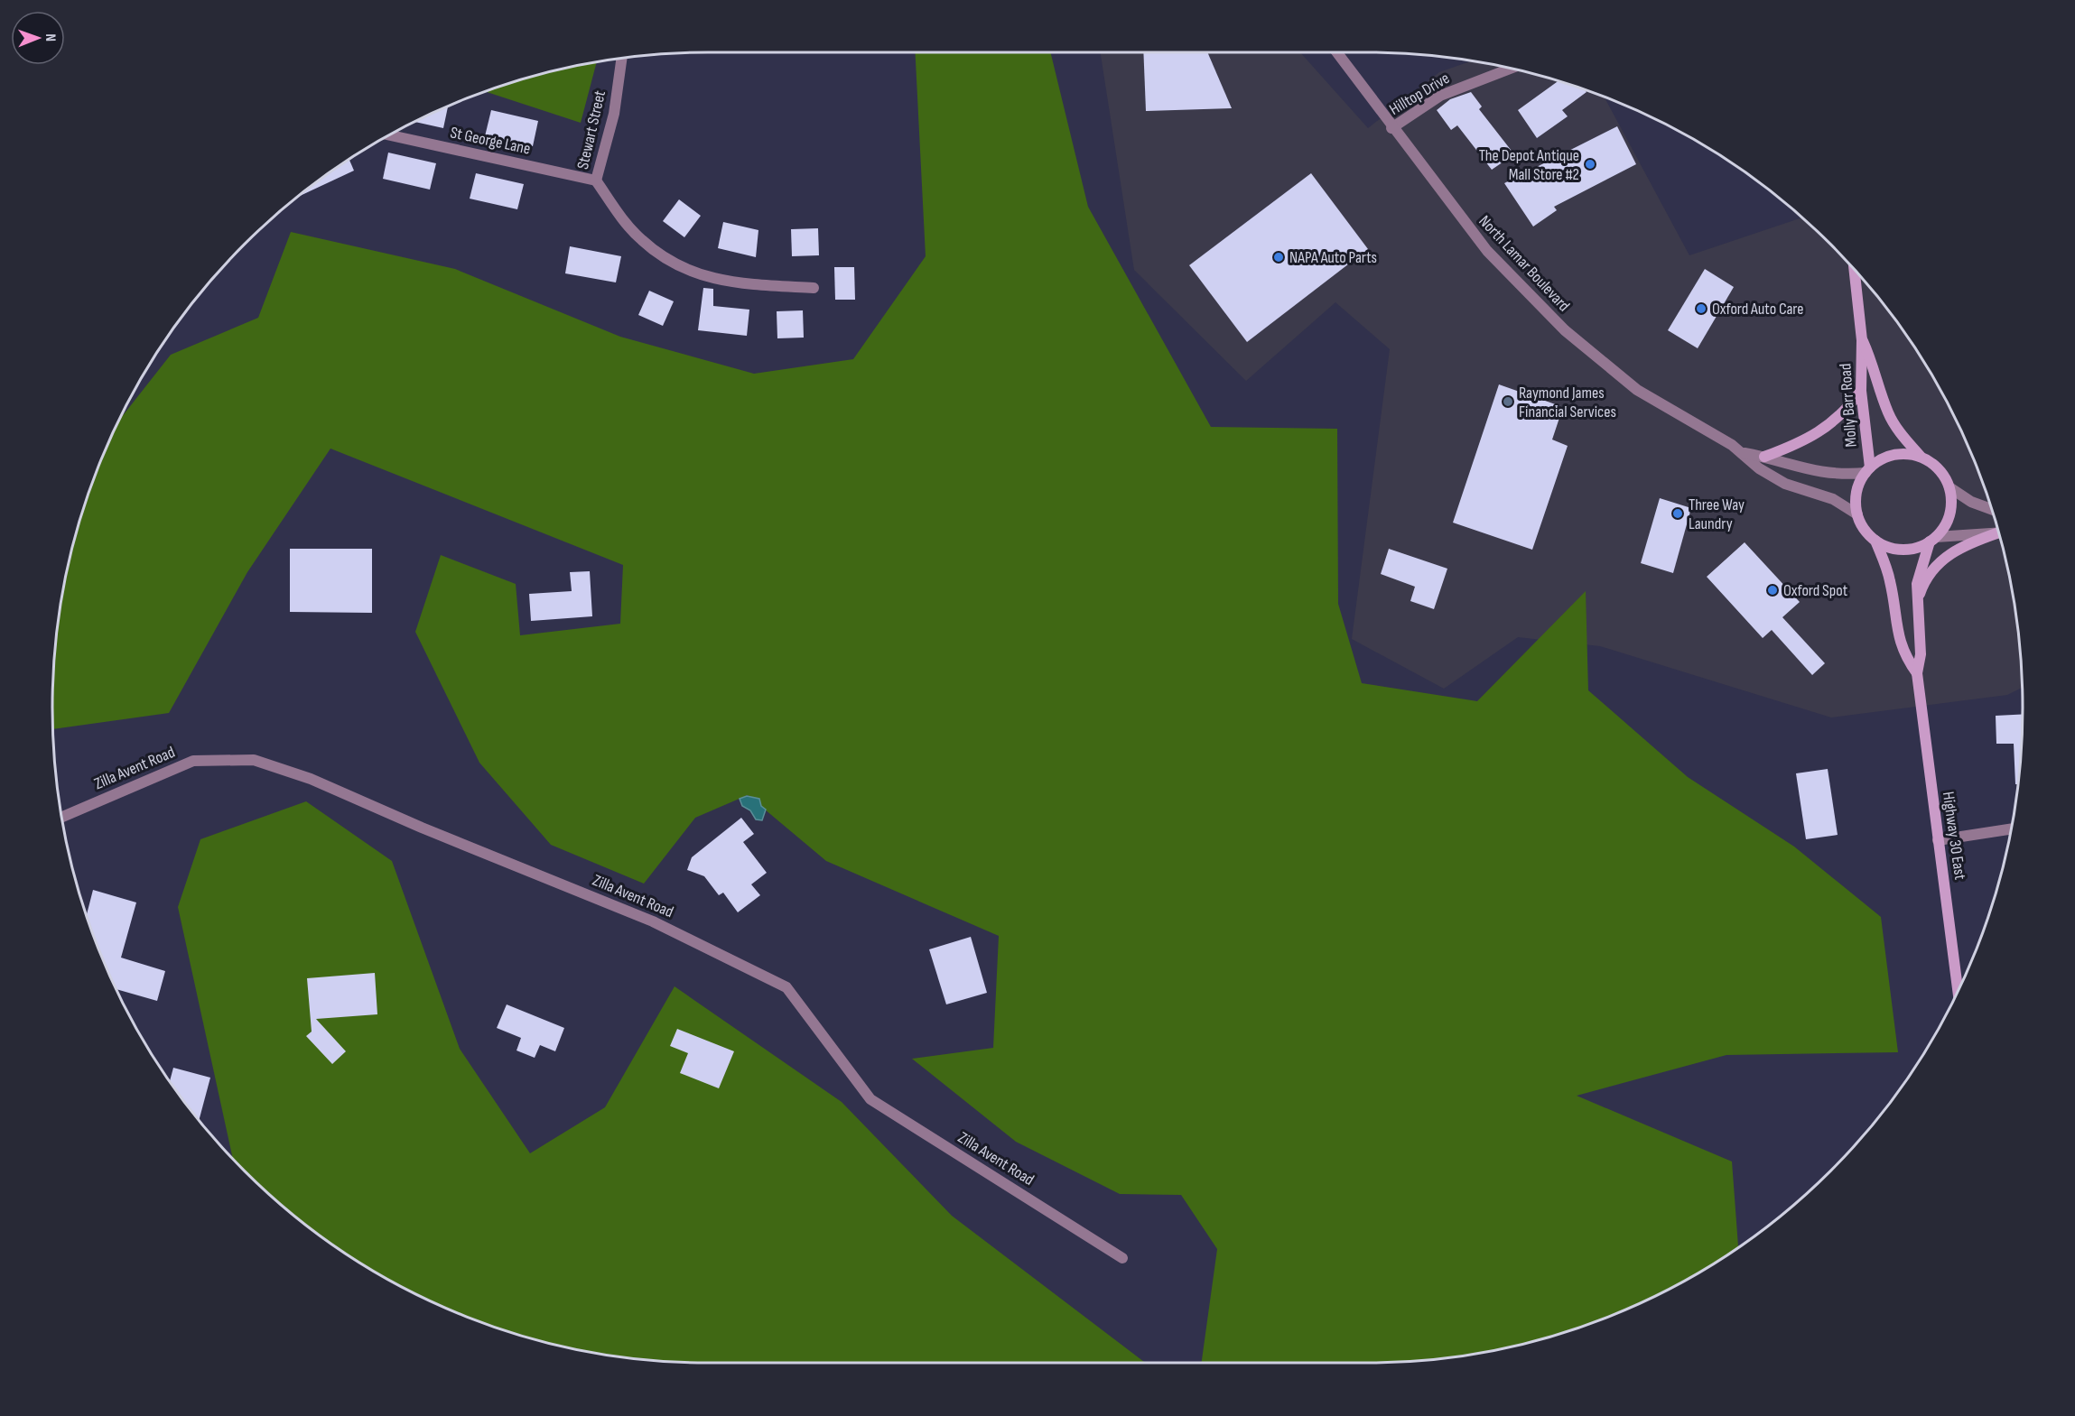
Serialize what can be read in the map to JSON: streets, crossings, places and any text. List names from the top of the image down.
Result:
{
  "streets": {
    "main road": ["Molly Barr Road", "Highway 30 East"],
    "street": [
      "Hilltop Drive",
      "Stewart Street",
      "St George Lane",
      "North Lamar Boulevard",
      "Zilla Avent Road"
    ]
  },
  "crossings": [
    ["Hilltop Drive", "North Lamar Boulevard"],
    ["Stewart Street", "St George Lane"],
    ["North Lamar Boulevard", "Molly Barr Road"],
    ["North Lamar Boulevard", "Highway 30 East"],
    ["Molly Barr Road", "Highway 30 East"]
  ],
  "places": [
    "The Depot Antique Mall Store #2",
    "NAPA Auto Parts",
    "Oxford Auto Care",
    "Raymond James Financial Services",
    "Three Way Laundry",
    "Oxford Spot"
  ],
  "north": "right"
}
